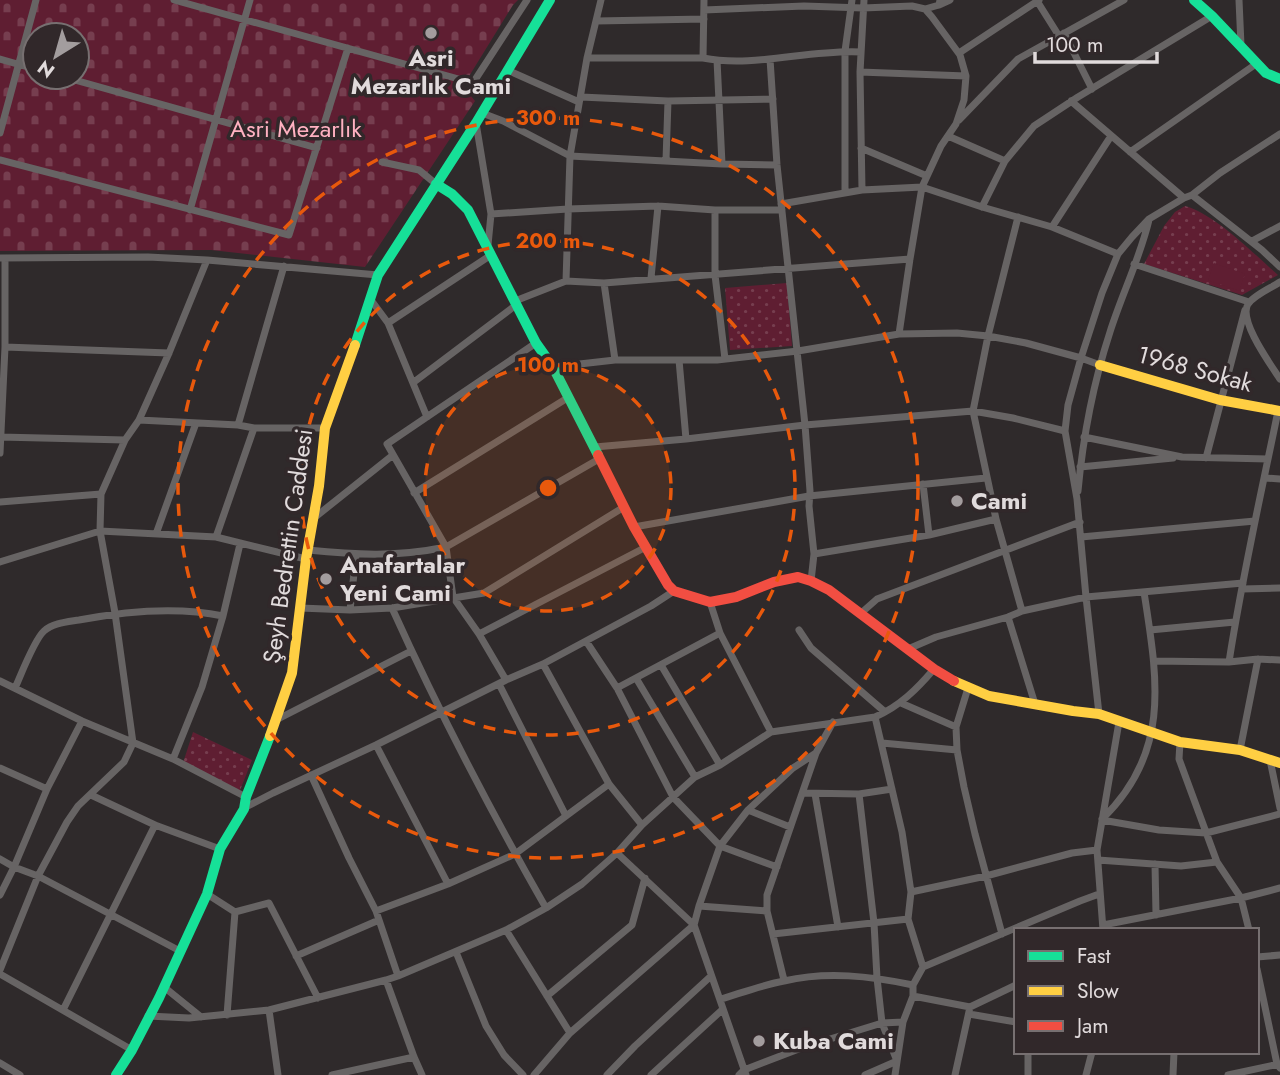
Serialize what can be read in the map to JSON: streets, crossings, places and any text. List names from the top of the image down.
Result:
{
  "streets": {
    "main road": ["1968 Sokak", "Şeyh Bedrettin Caddesi"]
  },
  "parks": ["Asri Mezarlık"],
  "places": [
    "Asri Mezarlık Cami",
    "Cami",
    "Anafartalar Yeni Cami",
    "Kuba Cami"
  ],
  "legend": ["Fast", "Slow", "Jam"],
  "scale_bar": "100 m",
  "north": "bottom left",
  "rings": ["300 m", "200 m", "100 m"]
}
